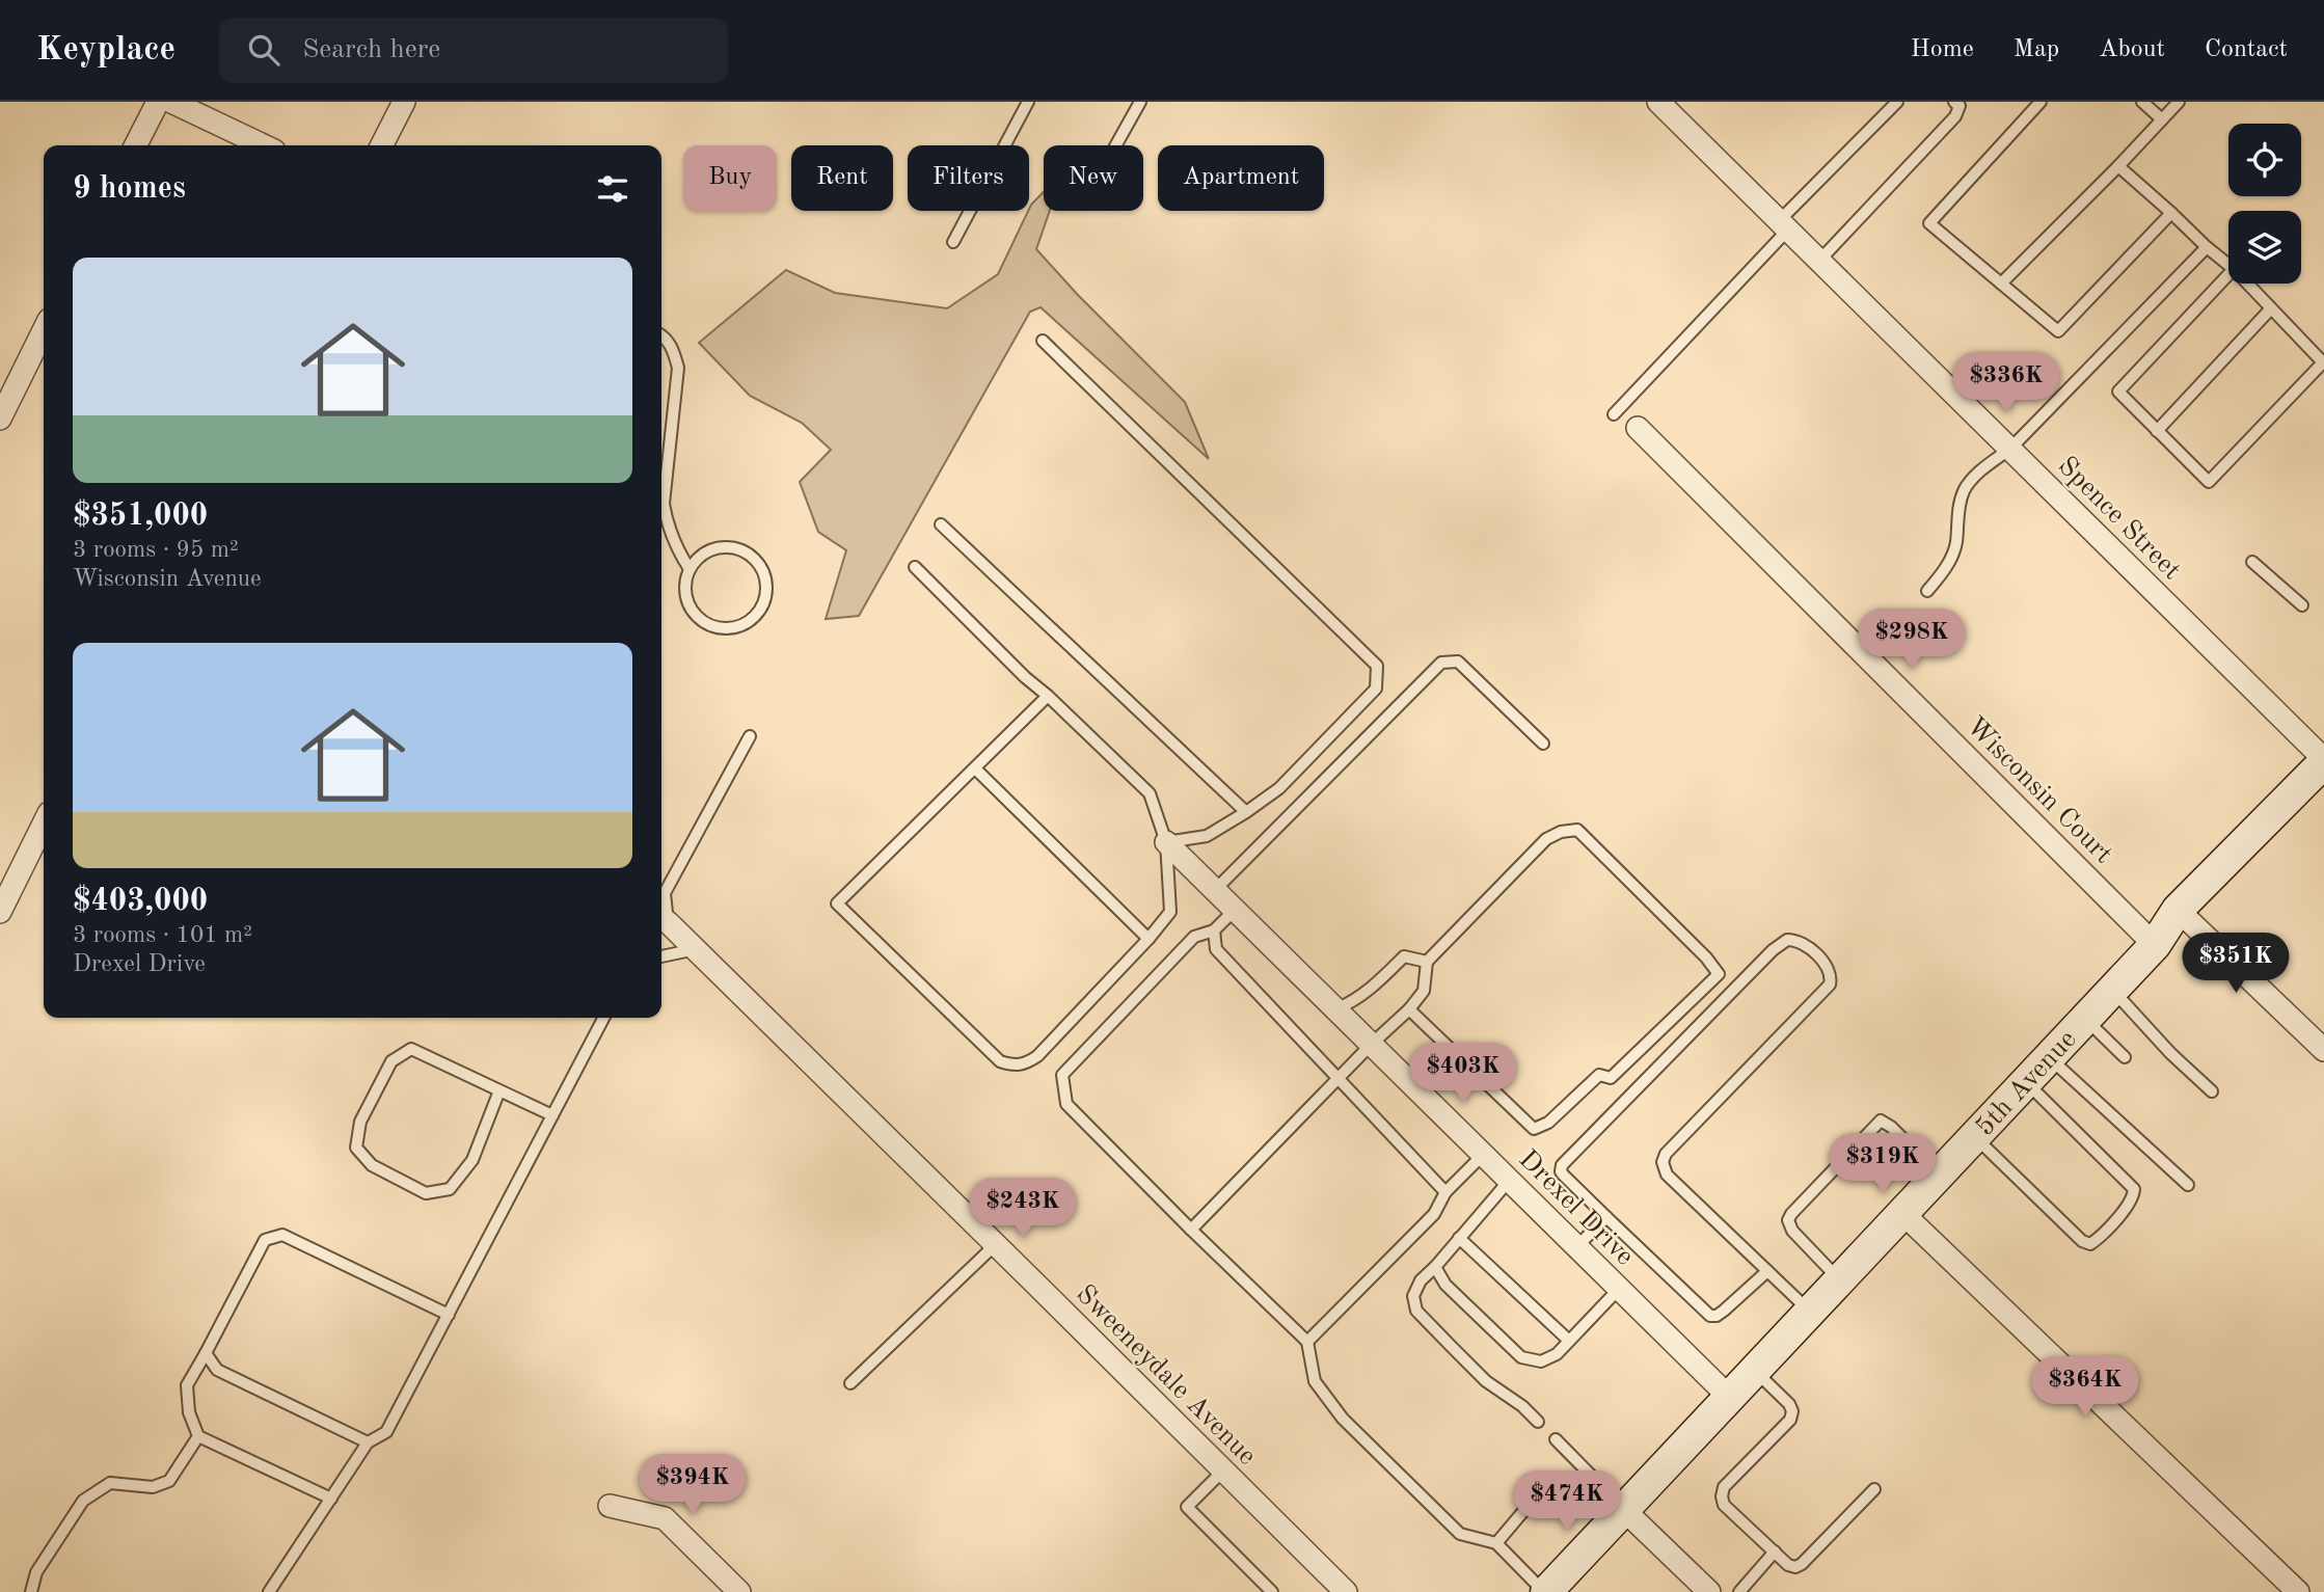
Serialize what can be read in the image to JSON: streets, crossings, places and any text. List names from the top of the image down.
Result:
{
  "streets": {
    "main road": ["5th Avenue"],
    "street": [
      "Spence Street",
      "Wisconsin Court",
      "Drexel Drive",
      "Sweeneydale Avenue"
    ]
  },
  "crossings": [
    ["Spence Street", "5th Avenue"],
    ["Wisconsin Court", "5th Avenue"],
    ["5th Avenue", "Drexel Drive"]
  ],
  "page": {
    "header": "Keyplace",
    "search": "Search here",
    "nav": [
      "Home",
      "Map",
      "About",
      "Contact"
    ],
    "chip": [
      "Buy",
      "Rent",
      "Filters",
      "New",
      "Apartment"
    ],
    "heading": "9 homes",
    "list": [
      {
        "name": "$351,000",
        "note": "3 rooms · 95 m² · Wisconsin Avenue"
      },
      {
        "name": "$403,000",
        "note": "3 rooms · 101 m² · Drexel Drive"
      }
    ],
    "price": [
      "$336K",
      "$298K",
      "$351K",
      "$403K",
      "$319K",
      "$243K",
      "$364K",
      "$394K",
      "$474K"
    ]
  }
}
